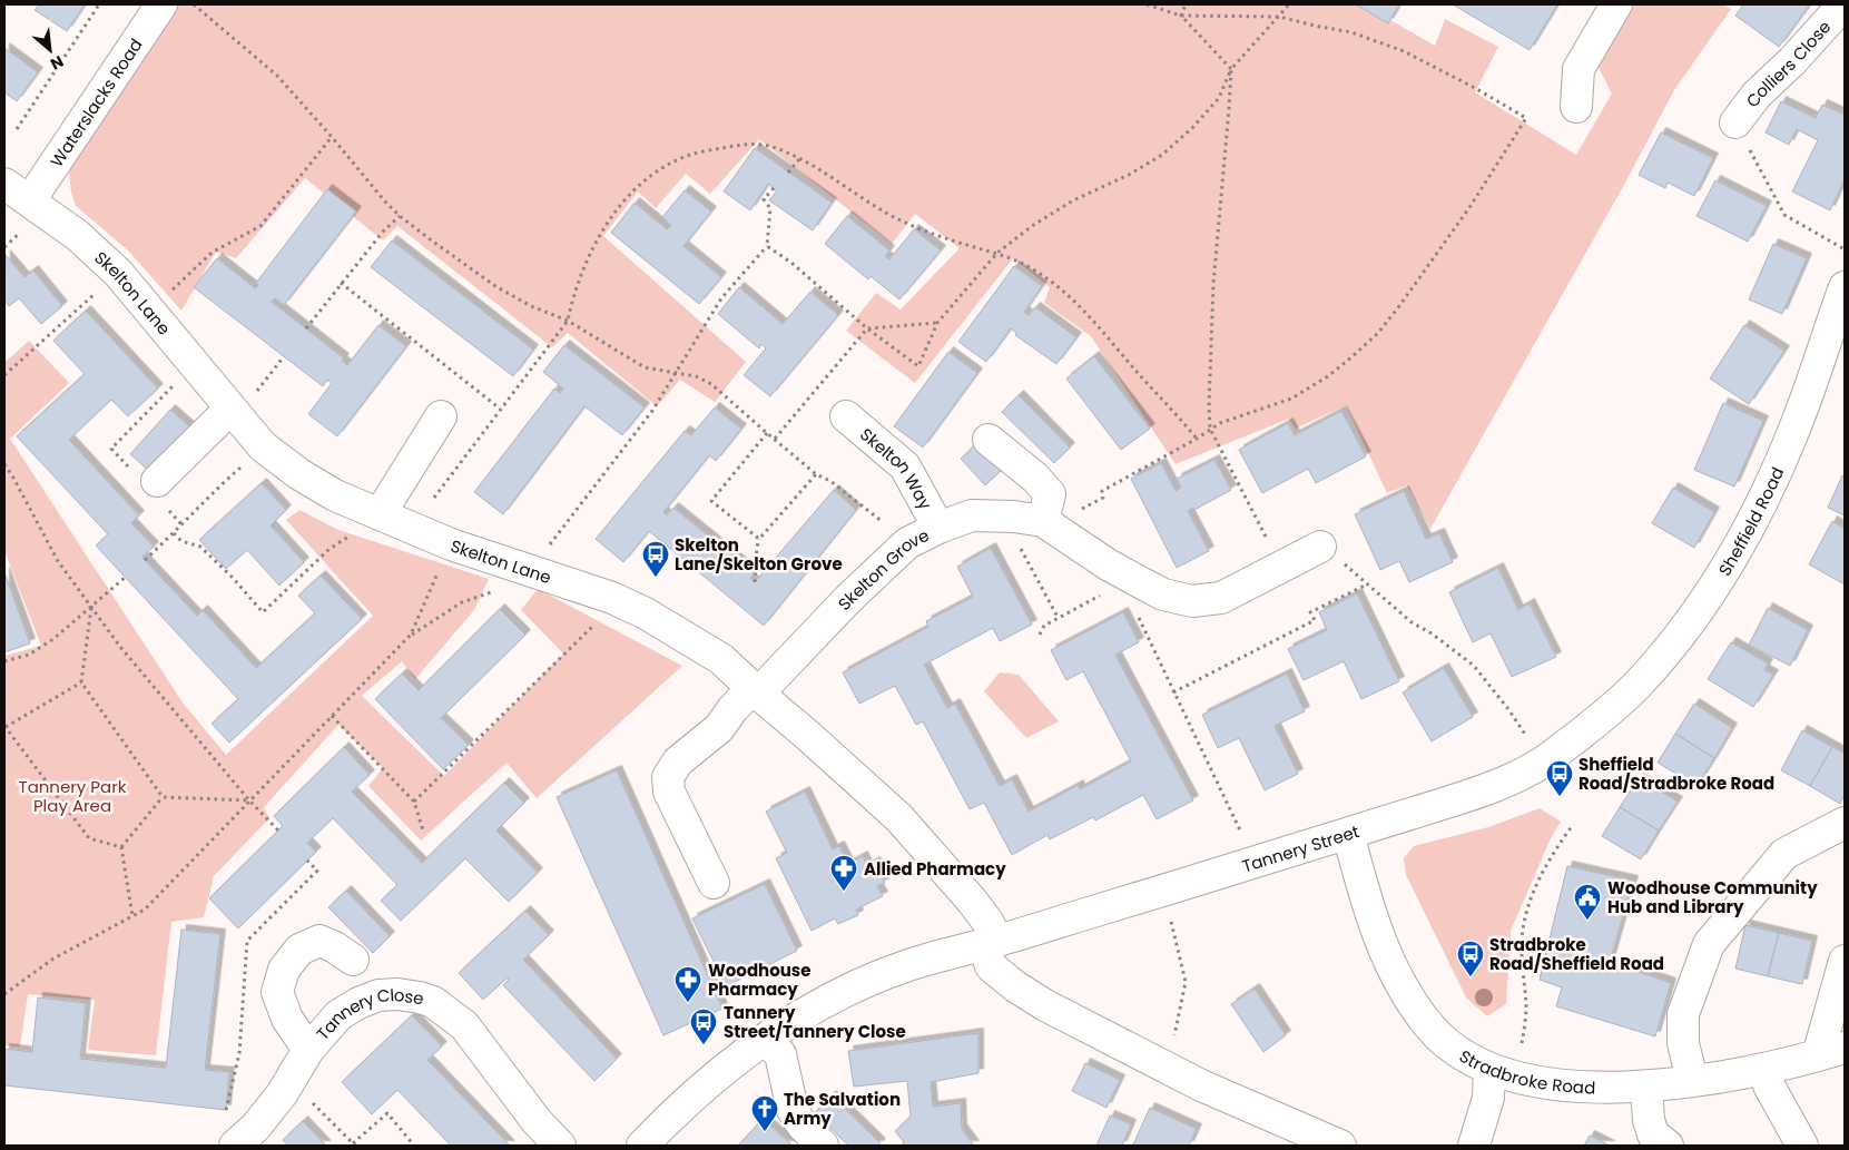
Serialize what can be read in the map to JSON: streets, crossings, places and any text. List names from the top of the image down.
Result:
{
  "streets": {
    "street": [
      "Colliers Close",
      "Waterslacks Road",
      "Skelton Lane",
      "Skelton Way",
      "Sheffield Road",
      "Skelton Grove",
      "Tannery Street",
      "Tannery Close",
      "Stradbroke Road"
    ]
  },
  "crossings": [
    ["Waterslacks Road", "Skelton Lane"],
    ["Skelton Lane", "Skelton Grove"],
    ["Skelton Lane", "Tannery Street"],
    ["Skelton Way", "Skelton Grove"],
    ["Sheffield Road", "Tannery Street"],
    ["Tannery Street", "Stradbroke Road"]
  ],
  "parks": ["Tannery Park Play Area"],
  "places": {
    "bus stop": [
      "Skelton Lane/Skelton Grove",
      "Sheffield Road/Stradbroke Road",
      "Stradbroke Road/Sheffield Road",
      "Tannery Street/Tannery Close"
    ],
    "pharmacy": ["Allied Pharmacy", "Woodhouse Pharmacy"],
    "public building": ["Woodhouse Community Hub and Library"],
    "church": ["The Salvation Army"]
  },
  "north": "bottom right"
}
